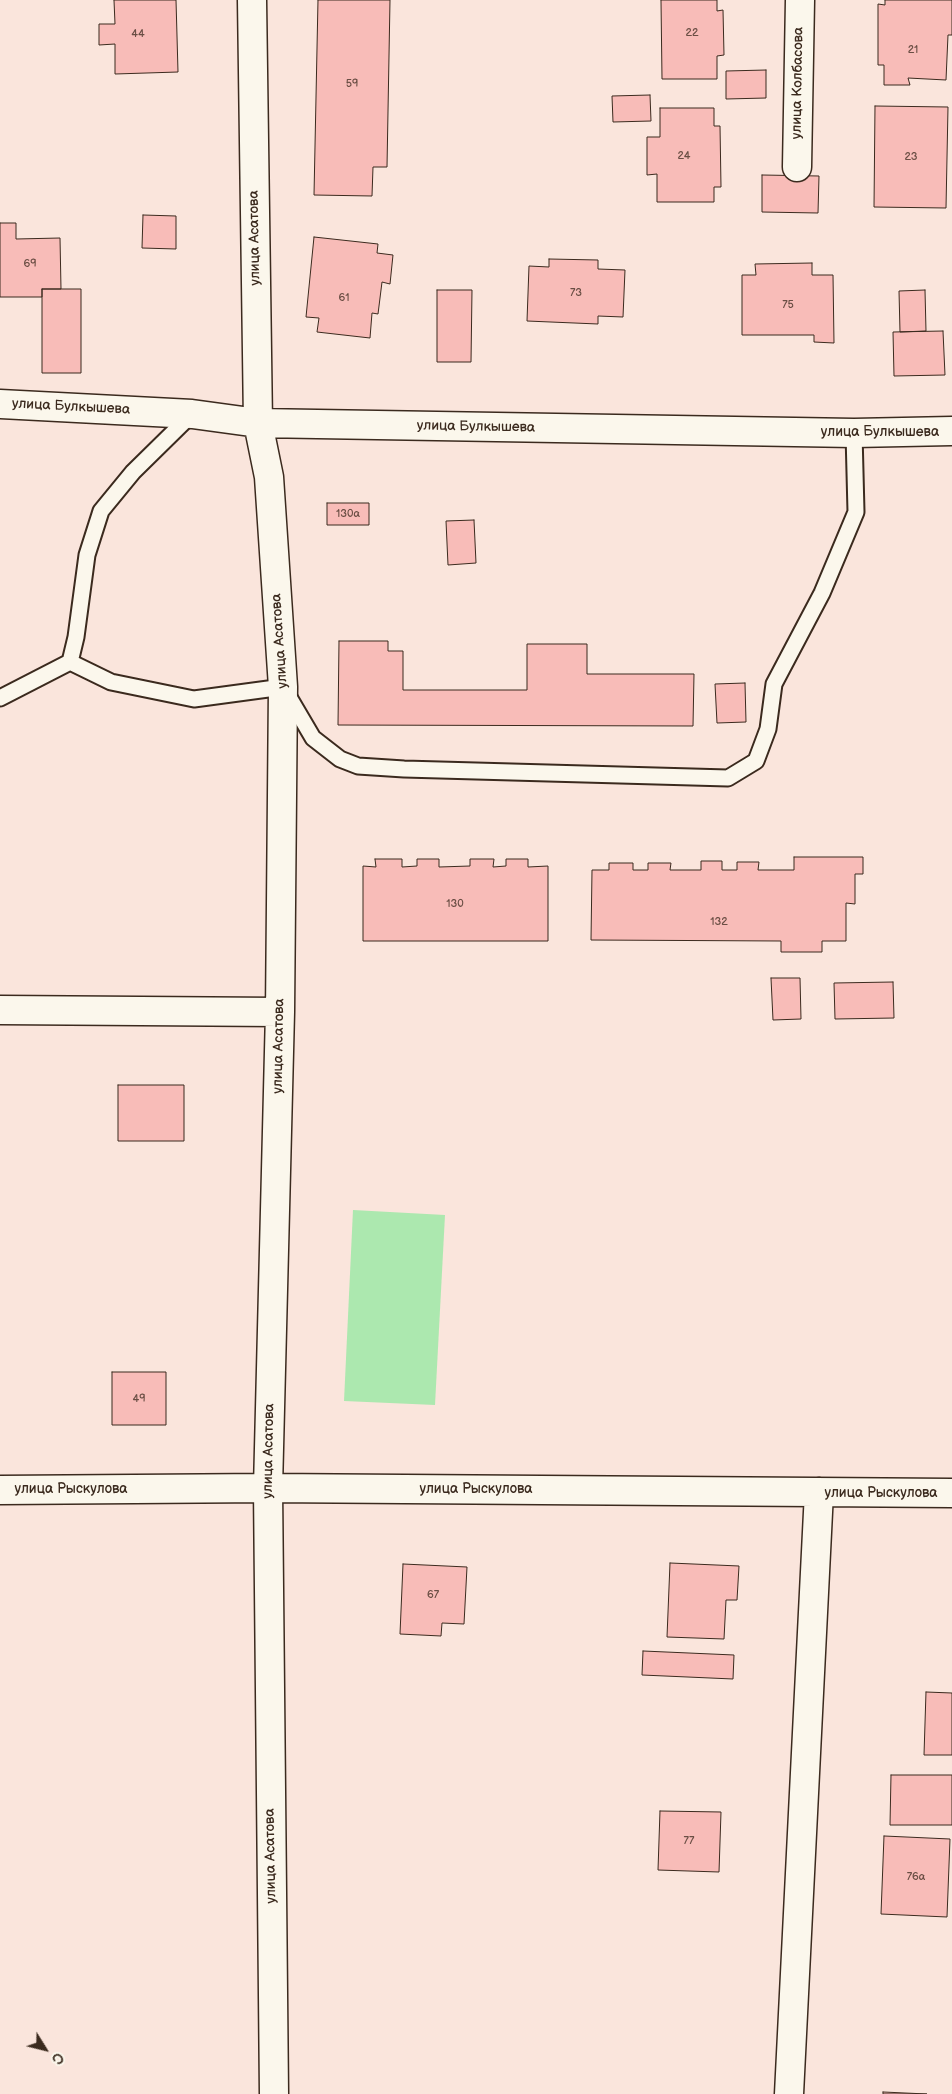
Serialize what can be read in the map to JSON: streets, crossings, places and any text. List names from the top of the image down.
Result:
{
  "streets": {
    "street": [
      "улица Колбасова",
      "улица Асатова",
      "улица Булкышева",
      "улица Рыскулова"
    ]
  },
  "crossings": [
    ["улица Асатова", "улица Булкышева"],
    ["улица Асатова", "улица Рыскулова"]
  ],
  "house_numbers": [
    "22",
    "44",
    "21",
    "59",
    "24",
    "23",
    "69",
    "73",
    "61",
    "75",
    "130а",
    "130",
    "132",
    "49",
    "67",
    "77",
    "76а"
  ],
  "north": "bottom right"
}
